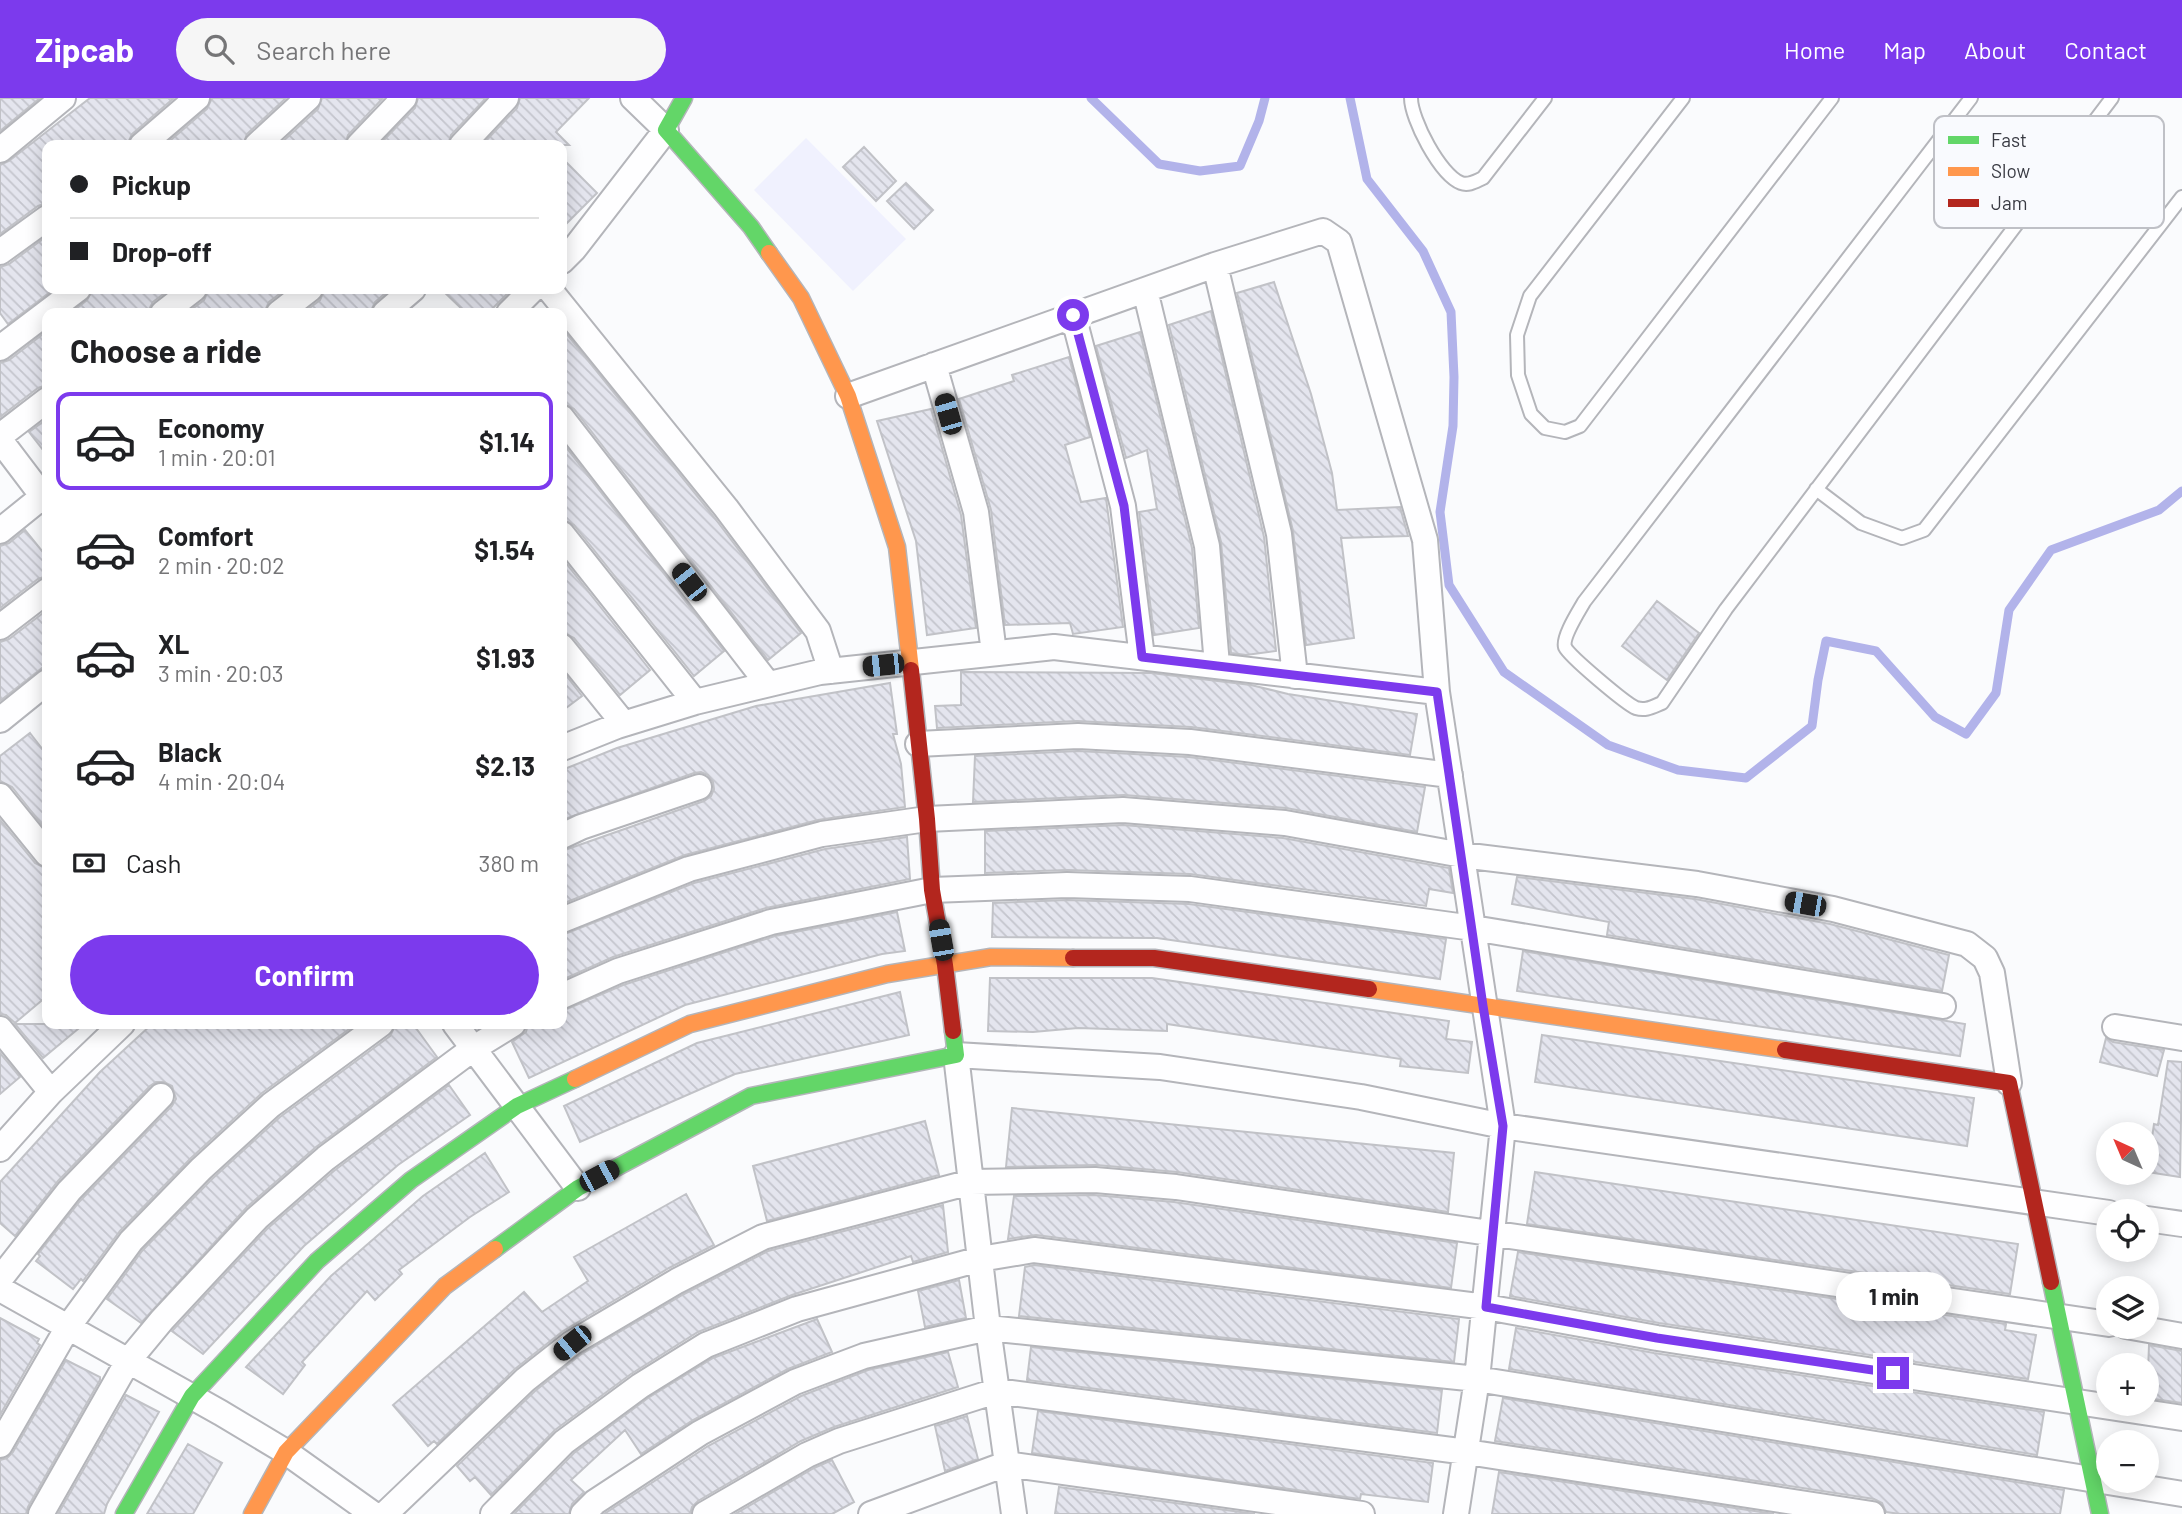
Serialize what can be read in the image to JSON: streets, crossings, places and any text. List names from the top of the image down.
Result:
{
  "legend": ["Fast", "Slow", "Jam"],
  "north": "top left",
  "page": {
    "header": "Zipcab",
    "search": "Search here",
    "nav": [
      "Home",
      "Map",
      "About",
      "Contact"
    ],
    "banner": ["Pickup", "Drop-off"],
    "heading": "Choose a ride",
    "list": [
      {
        "name": "Economy",
        "note": "1 min · 20:01",
        "value": "$1.14"
      },
      {
        "name": "Comfort",
        "note": "2 min · 20:02",
        "value": "$1.54"
      },
      {
        "name": "XL",
        "note": "3 min · 20:03",
        "value": "$1.93"
      },
      {
        "name": "Black",
        "note": "4 min · 20:04",
        "value": "$2.13"
      }
    ],
    "pay": ["Cash", "380 m"],
    "buttons": "Confirm",
    "map_buttons": ["+", "−"],
    "bubble": "1 min"
  }
}
